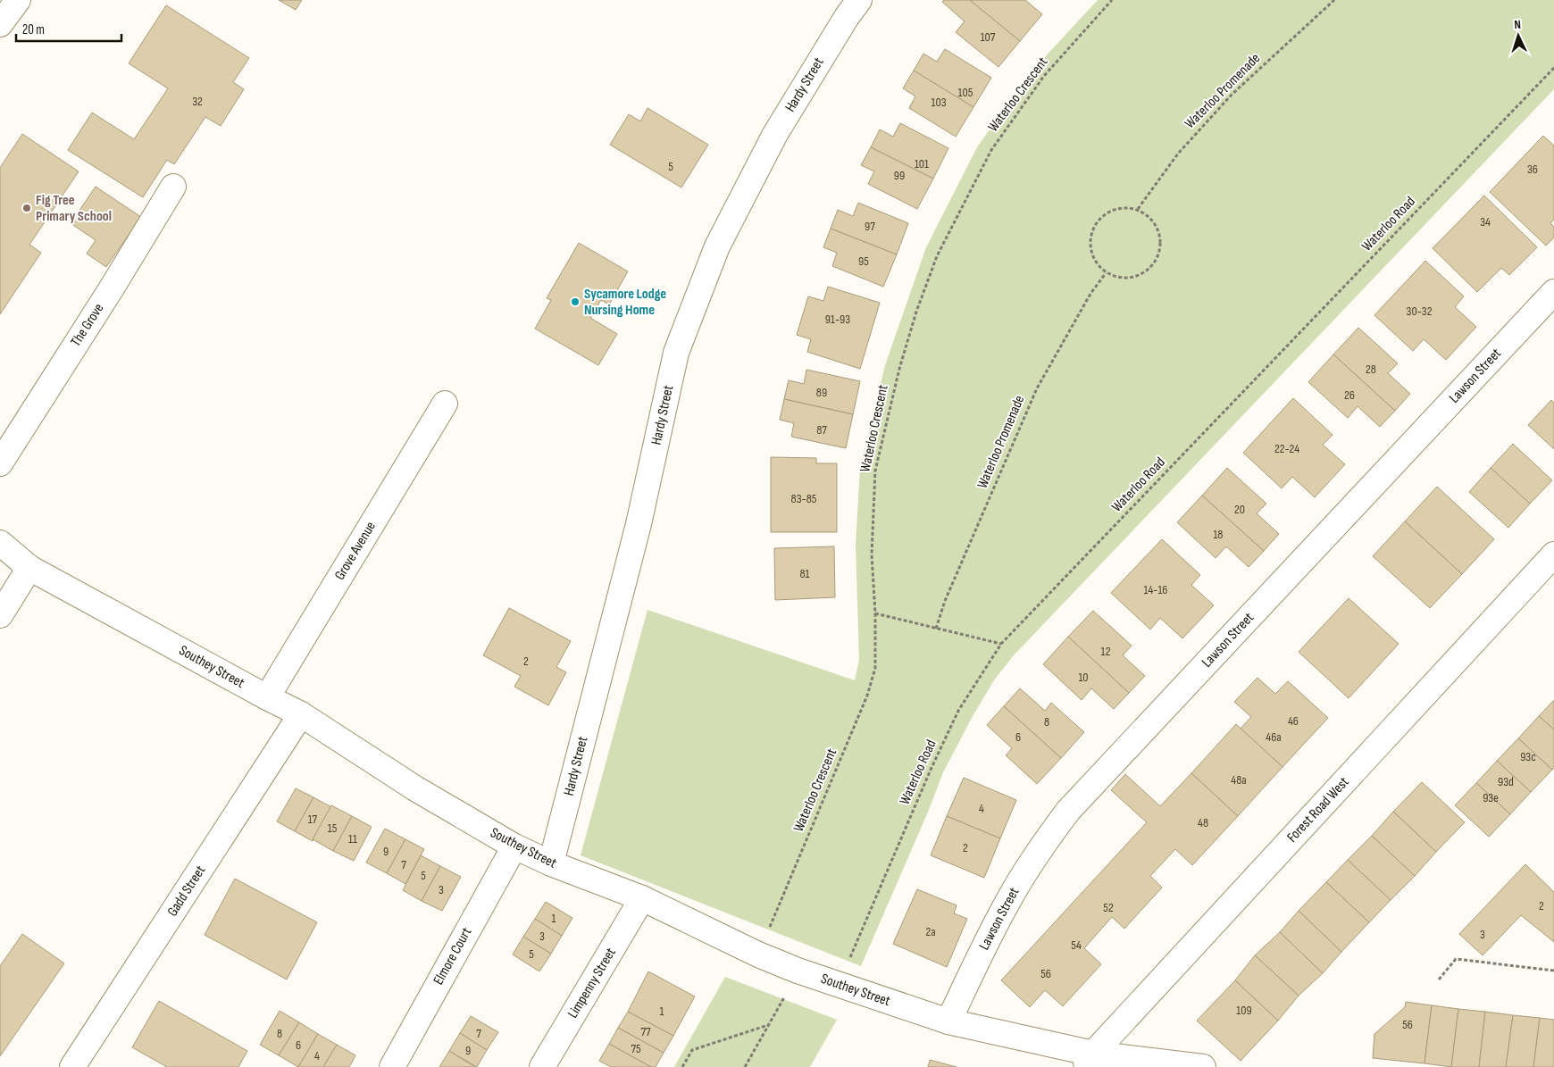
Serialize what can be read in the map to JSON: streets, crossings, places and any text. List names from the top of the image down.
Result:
{
  "streets": {
    "street": [
      "Hardy Street",
      "The Grove",
      "Lawson Street",
      "Grove Avenue",
      "Southey Street",
      "Forest Road West",
      "Gadd Street",
      "Elmore Court",
      "Limpenny Street"
    ],
    "path": ["Waterloo Promenade", "Waterloo Crescent", "Waterloo Road"]
  },
  "crossings": [
    ["Hardy Street", "Southey Street"],
    ["Waterloo Crescent", "Southey Street"],
    ["Waterloo Road", "Southey Street"],
    ["Lawson Street", "Southey Street"],
    ["Grove Avenue", "Southey Street"],
    ["Southey Street", "Forest Road West"],
    ["Southey Street", "Gadd Street"],
    ["Southey Street", "Elmore Court"],
    ["Southey Street", "Limpenny Street"]
  ],
  "places": ["Fig Tree Primary School", "Sycamore Lodge Nursing Home"],
  "house_numbers": [
    "107",
    "105",
    "32",
    "103",
    "101",
    "5",
    "36",
    "99",
    "34",
    "97",
    "95",
    "30-32",
    "91-93",
    "28",
    "89",
    "26",
    "87",
    "22-24",
    "83-85",
    "20",
    "18",
    "81",
    "14-16",
    "12",
    "2",
    "10",
    "46",
    "8",
    "6",
    "46a",
    "93c",
    "48a",
    "93d",
    "93e",
    "4",
    "17",
    "48",
    "15",
    "11",
    "2",
    "9",
    "7",
    "5",
    "3",
    "2",
    "52",
    "1",
    "2a",
    "3",
    "3",
    "54",
    "5",
    "56",
    "109",
    "1",
    "56",
    "77",
    "8",
    "7",
    "6",
    "75",
    "9",
    "4"
  ],
  "scale_bar": "20 m",
  "north": "top"
}
